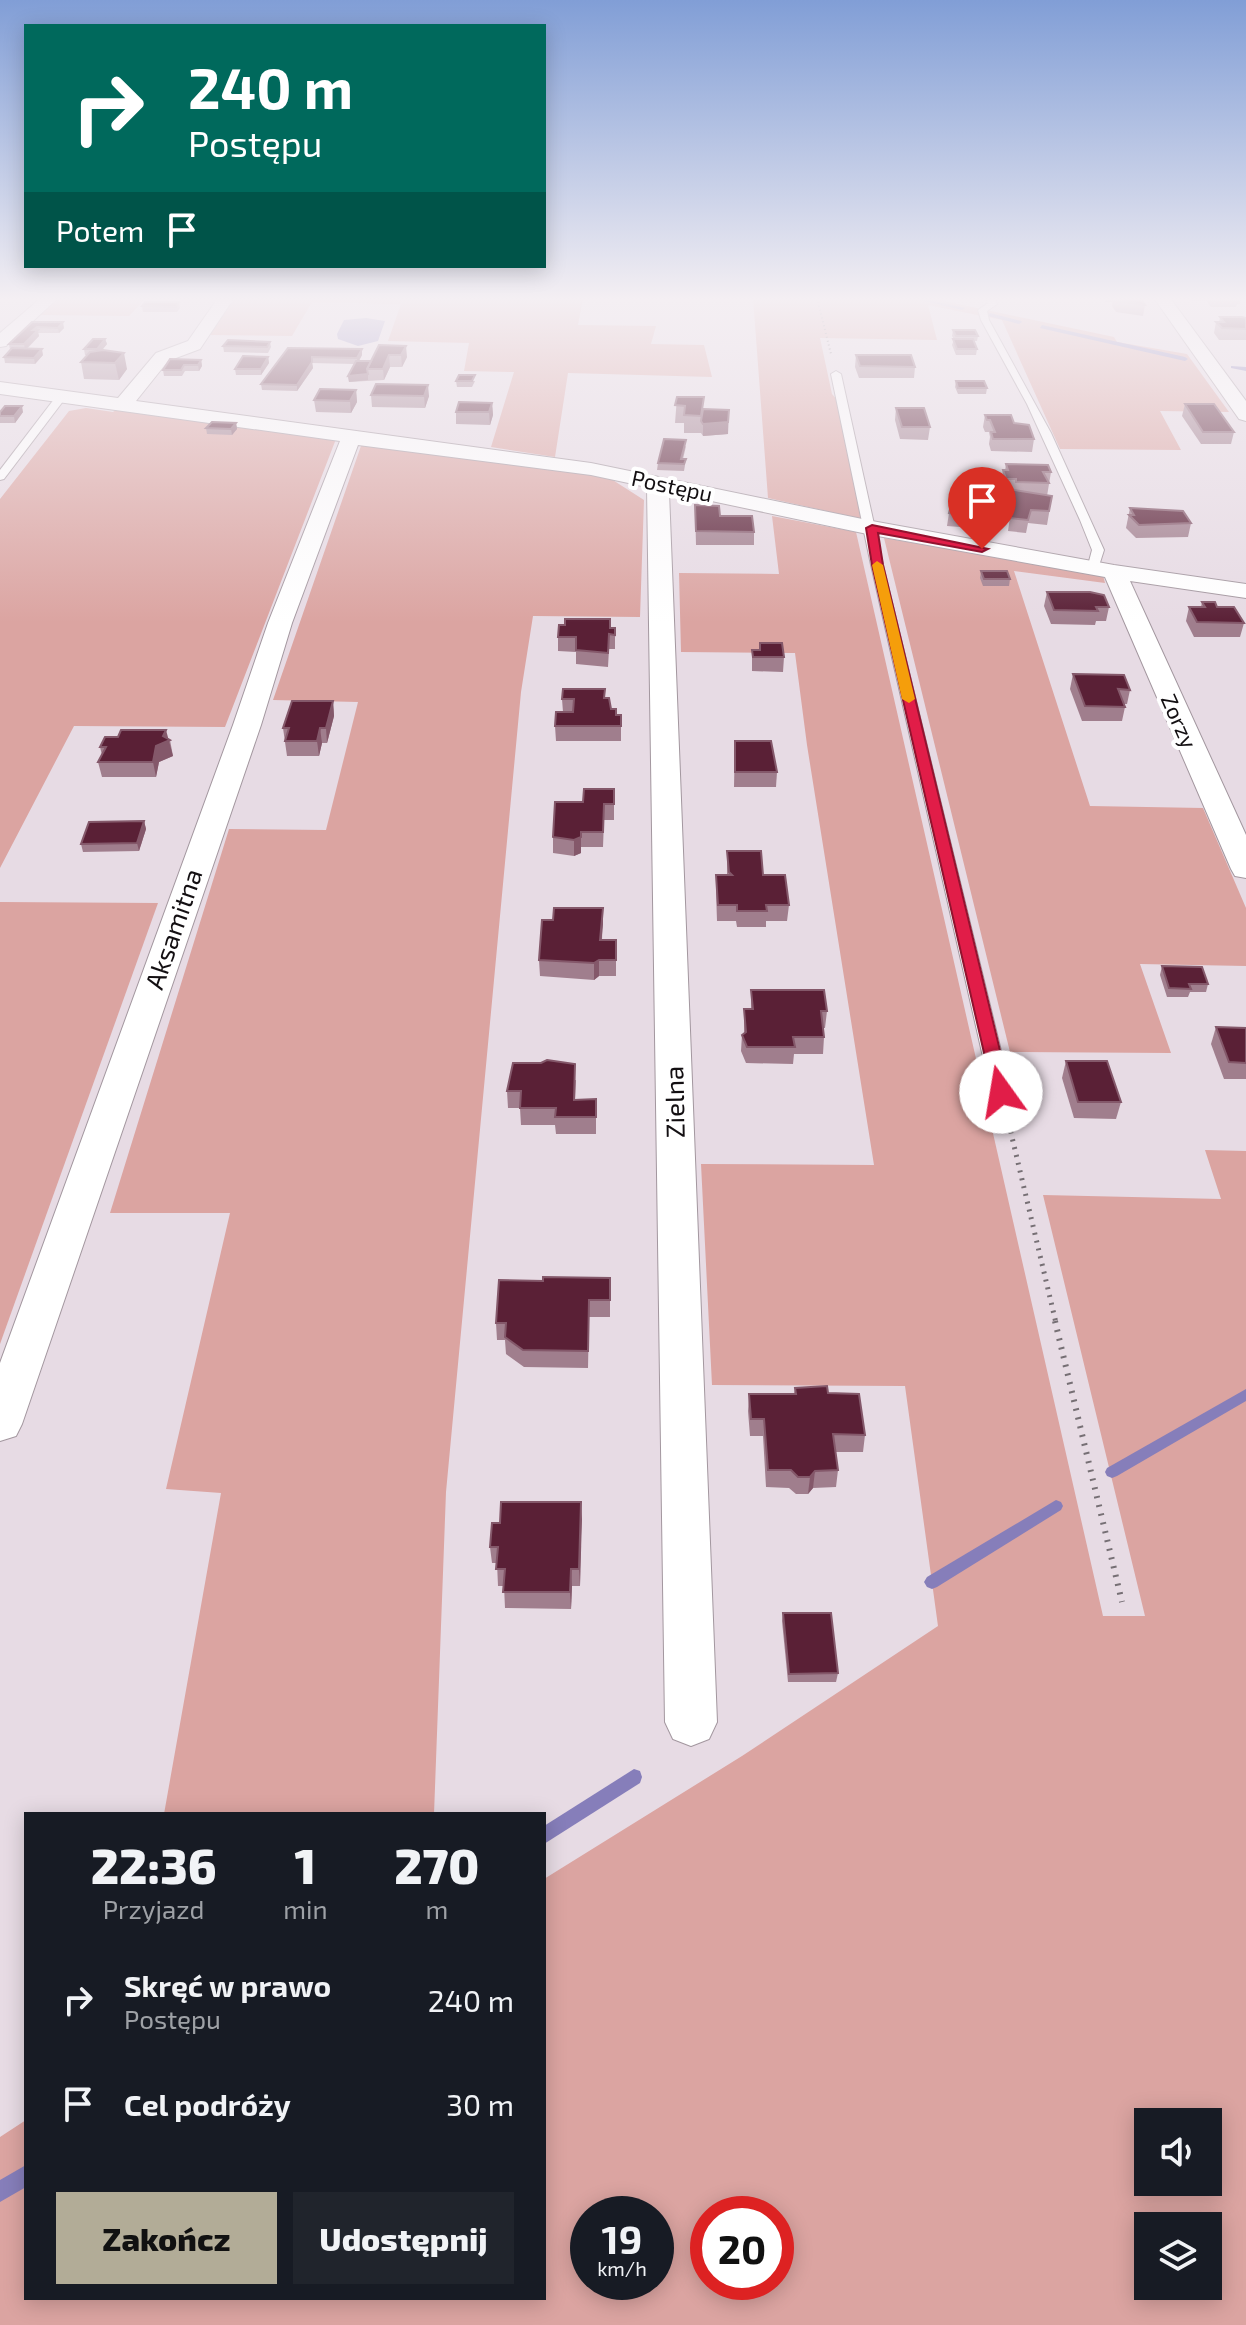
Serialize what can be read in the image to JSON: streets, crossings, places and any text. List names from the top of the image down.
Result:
{
  "streets": {
    "street": [
      "Postępu",
      "Zorzy",
      "Aksamitna",
      "Zielna"
    ]
  },
  "crossings": [
    ["Postępu", "Zorzy"],
    ["Postępu", "Aksamitna"],
    ["Postępu", "Zielna"]
  ],
  "page": {
    "turn": ["240 m", "Postępu"],
    "then": "Potem",
    "eta": [
      "22:36",
      "Przyjazd",
      "1",
      "min",
      "270",
      "m"
    ],
    "list": [
      {
        "name": "Skręć w prawo",
        "note": "Postępu",
        "value": "240 m"
      },
      {
        "name": "Cel podróży",
        "value": "30 m"
      }
    ],
    "buttons": ["Zakończ", "Udostępnij"],
    "speed": "19 km/h",
    "limit": "20"
  }
}
